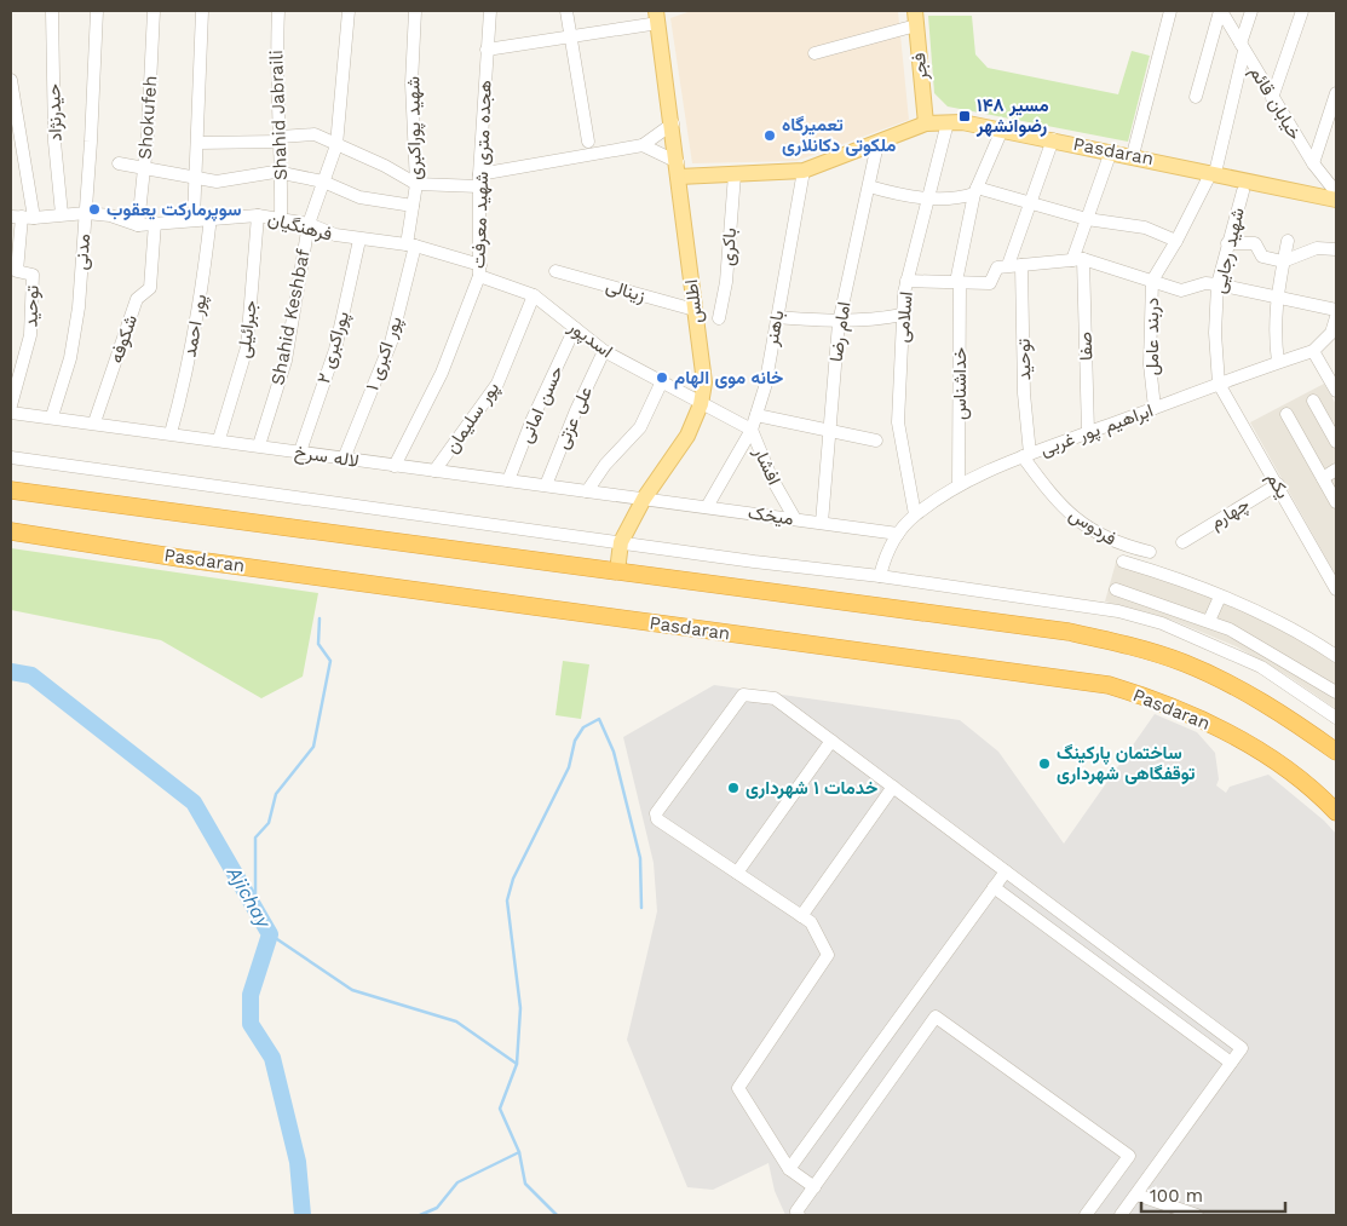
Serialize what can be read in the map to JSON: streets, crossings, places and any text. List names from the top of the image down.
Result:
{
  "streets": {
    "highway": ["Pasdaran"],
    "main road": ["فجر", "اطلس"],
    "street": [
      "خیابان قائم",
      "حیدرنژاد",
      "Shahid Jabraili",
      "Shokufeh",
      "شهید پوراکبری",
      "هجده متری شهید معرفت",
      "فرهنگیان",
      "باکری",
      "شهید رجایی",
      "مدنی",
      "زینالی",
      "توحید",
      "Shahid Keshbaf",
      "اسلامی",
      "پور احمد",
      "باهنر",
      "جبرائیلی",
      "امام رضا",
      "دربند عامل",
      "شکوفه",
      "اسدپور",
      "صفا",
      "پوراکبری ۲",
      "پور اکبری ۱",
      "خداشناس",
      "حسن امانی",
      "پور سلیمان",
      "علی عزتی",
      "ابراهیم پور غربی",
      "لاله سرخ",
      "افشار",
      "یکم",
      "چهارم",
      "میخک",
      "فردوس"
    ]
  },
  "crossings": [
    ["فجر", "Pasdaran"],
    ["خیابان قائم", "دربند عامل"],
    ["حیدرنژاد", "فرهنگیان"],
    ["Shahid Jabraili", "فرهنگیان"],
    ["Shokufeh", "فرهنگیان"],
    ["شهید پوراکبری", "فرهنگیان"],
    ["شهید پوراکبری", "پور اکبری ۱"],
    ["Pasdaran", "باکری"],
    ["Pasdaran", "اطلس"],
    ["Pasdaran", "اسلامی"],
    ["Pasdaran", "باهنر"],
    ["Pasdaran", "امام رضا"],
    ["Pasdaran", "دربند عامل"],
    ["Pasdaran", "صفا"],
    ["Pasdaran", "خداشناس"],
    ["هجده متری شهید معرفت", "فرهنگیان"],
    ["هجده متری شهید معرفت", "اسدپور"],
    ["هجده متری شهید معرفت", "لاله سرخ"],
    ["فرهنگیان", "مدنی"],
    ["فرهنگیان", "توحید"],
    ["فرهنگیان", "Shahid Keshbaf"],
    ["فرهنگیان", "پور احمد"],
    ["فرهنگیان", "جبرائیلی"],
    ["فرهنگیان", "شکوفه"],
    ["فرهنگیان", "اسدپور"],
    ["فرهنگیان", "پوراکبری ۲"],
    ["فرهنگیان", "پور اکبری ۱"],
    ["شهید رجایی", "ابراهیم پور غربی"],
    ["شهید رجایی", "یکم"],
    ["مدنی", "لاله سرخ"],
    ["زینالی", "اطلس"],
    ["اطلس", "اسدپور"],
    ["اطلس", "لاله سرخ"],
    ["اطلس", "افشار"],
    ["اطلس", "میخک"],
    ["توحید", "ابراهیم پور غربی"],
    ["توحید", "فردوس"],
    ["Shahid Keshbaf", "لاله سرخ"],
    ["اسلامی", "ابراهیم پور غربی"],
    ["پور احمد", "لاله سرخ"],
    ["باهنر", "افشار"],
    ["باهنر", "میخک"],
    ["جبرائیلی", "لاله سرخ"],
    ["امام رضا", "میخک"],
    ["دربند عامل", "ابراهیم پور غربی"],
    ["شکوفه", "لاله سرخ"],
    ["اسدپور", "حسن امانی"],
    ["اسدپور", "پور سلیمان"],
    ["اسدپور", "علی عزتی"],
    ["اسدپور", "افشار"],
    ["صفا", "ابراهیم پور غربی"],
    ["پوراکبری ۲", "لاله سرخ"],
    ["پور اکبری ۱", "لاله سرخ"],
    ["خداشناس", "ابراهیم پور غربی"],
    ["حسن امانی", "لاله سرخ"],
    ["پور سلیمان", "لاله سرخ"],
    ["علی عزتی", "لاله سرخ"],
    ["ابراهیم پور غربی", "یکم"],
    ["ابراهیم پور غربی", "میخک"],
    ["ابراهیم پور غربی", "فردوس"],
    ["لاله سرخ", "میخک"],
    ["افشار", "میخک"],
    ["یکم", "چهارم"]
  ],
  "water": ["Ajichay"],
  "places": {
    "transit": ["مسیر ۱۴۸ رضوانشهر"],
    "other": [
      "تعمیرگاه ملکوتی دکانلاری",
      "سوپرمارکت یعقوب",
      "خانه موی الهام",
      "ساختمان پارکینگ توقفگاهی شهرداری",
      "خدمات ۱ شهرداری"
    ]
  },
  "scale_bar": "100 m"
}
